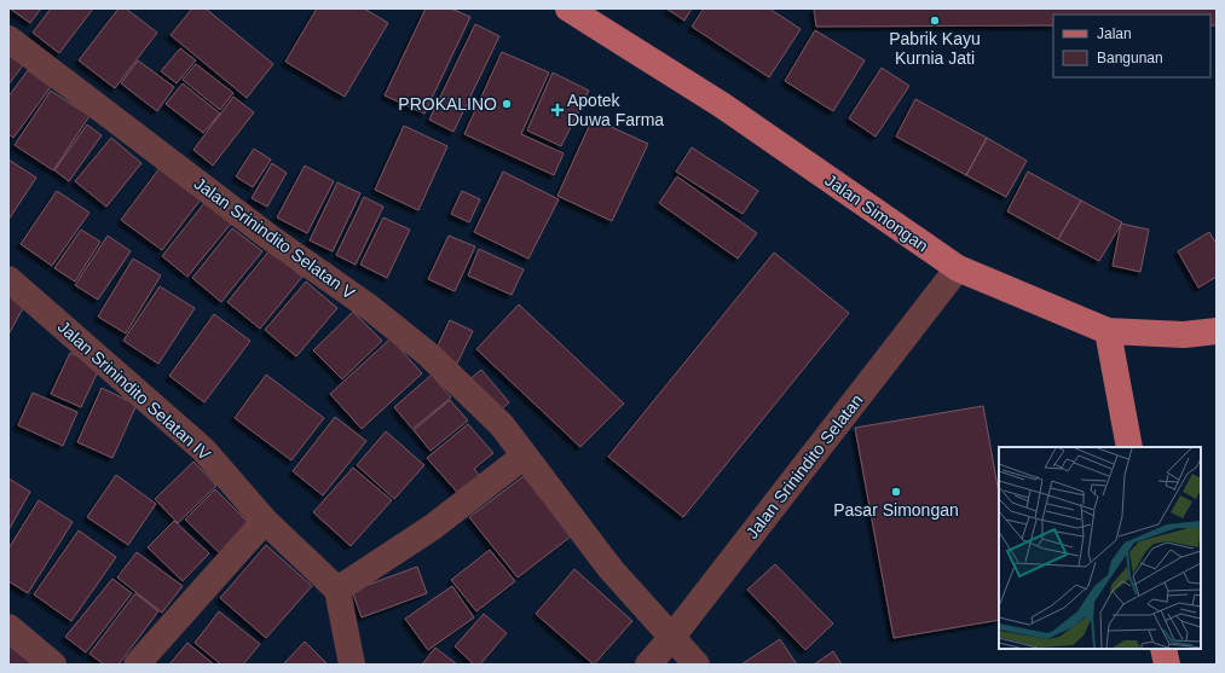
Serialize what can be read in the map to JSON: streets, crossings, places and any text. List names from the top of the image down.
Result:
{
  "streets": {
    "main road": ["Jalan Simongan"],
    "street": ["Jalan Srinindito Selatan V", "Jalan Srinindito Selatan IV", "Jalan Srinindito Selatan"]
  },
  "crossings": [
    ["Jalan Simongan", "Jalan Srinindito Selatan"],
    ["Jalan Srinindito Selatan V", "Jalan Srinindito Selatan"]
  ],
  "places": {
    "other": ["Pabrik Kayu Kurnia Jati", "PROKALINO", "Pasar Simongan"],
    "health": ["Apotek Duwa Farma"]
  },
  "legend": ["Jalan", "Bangunan"]
}
